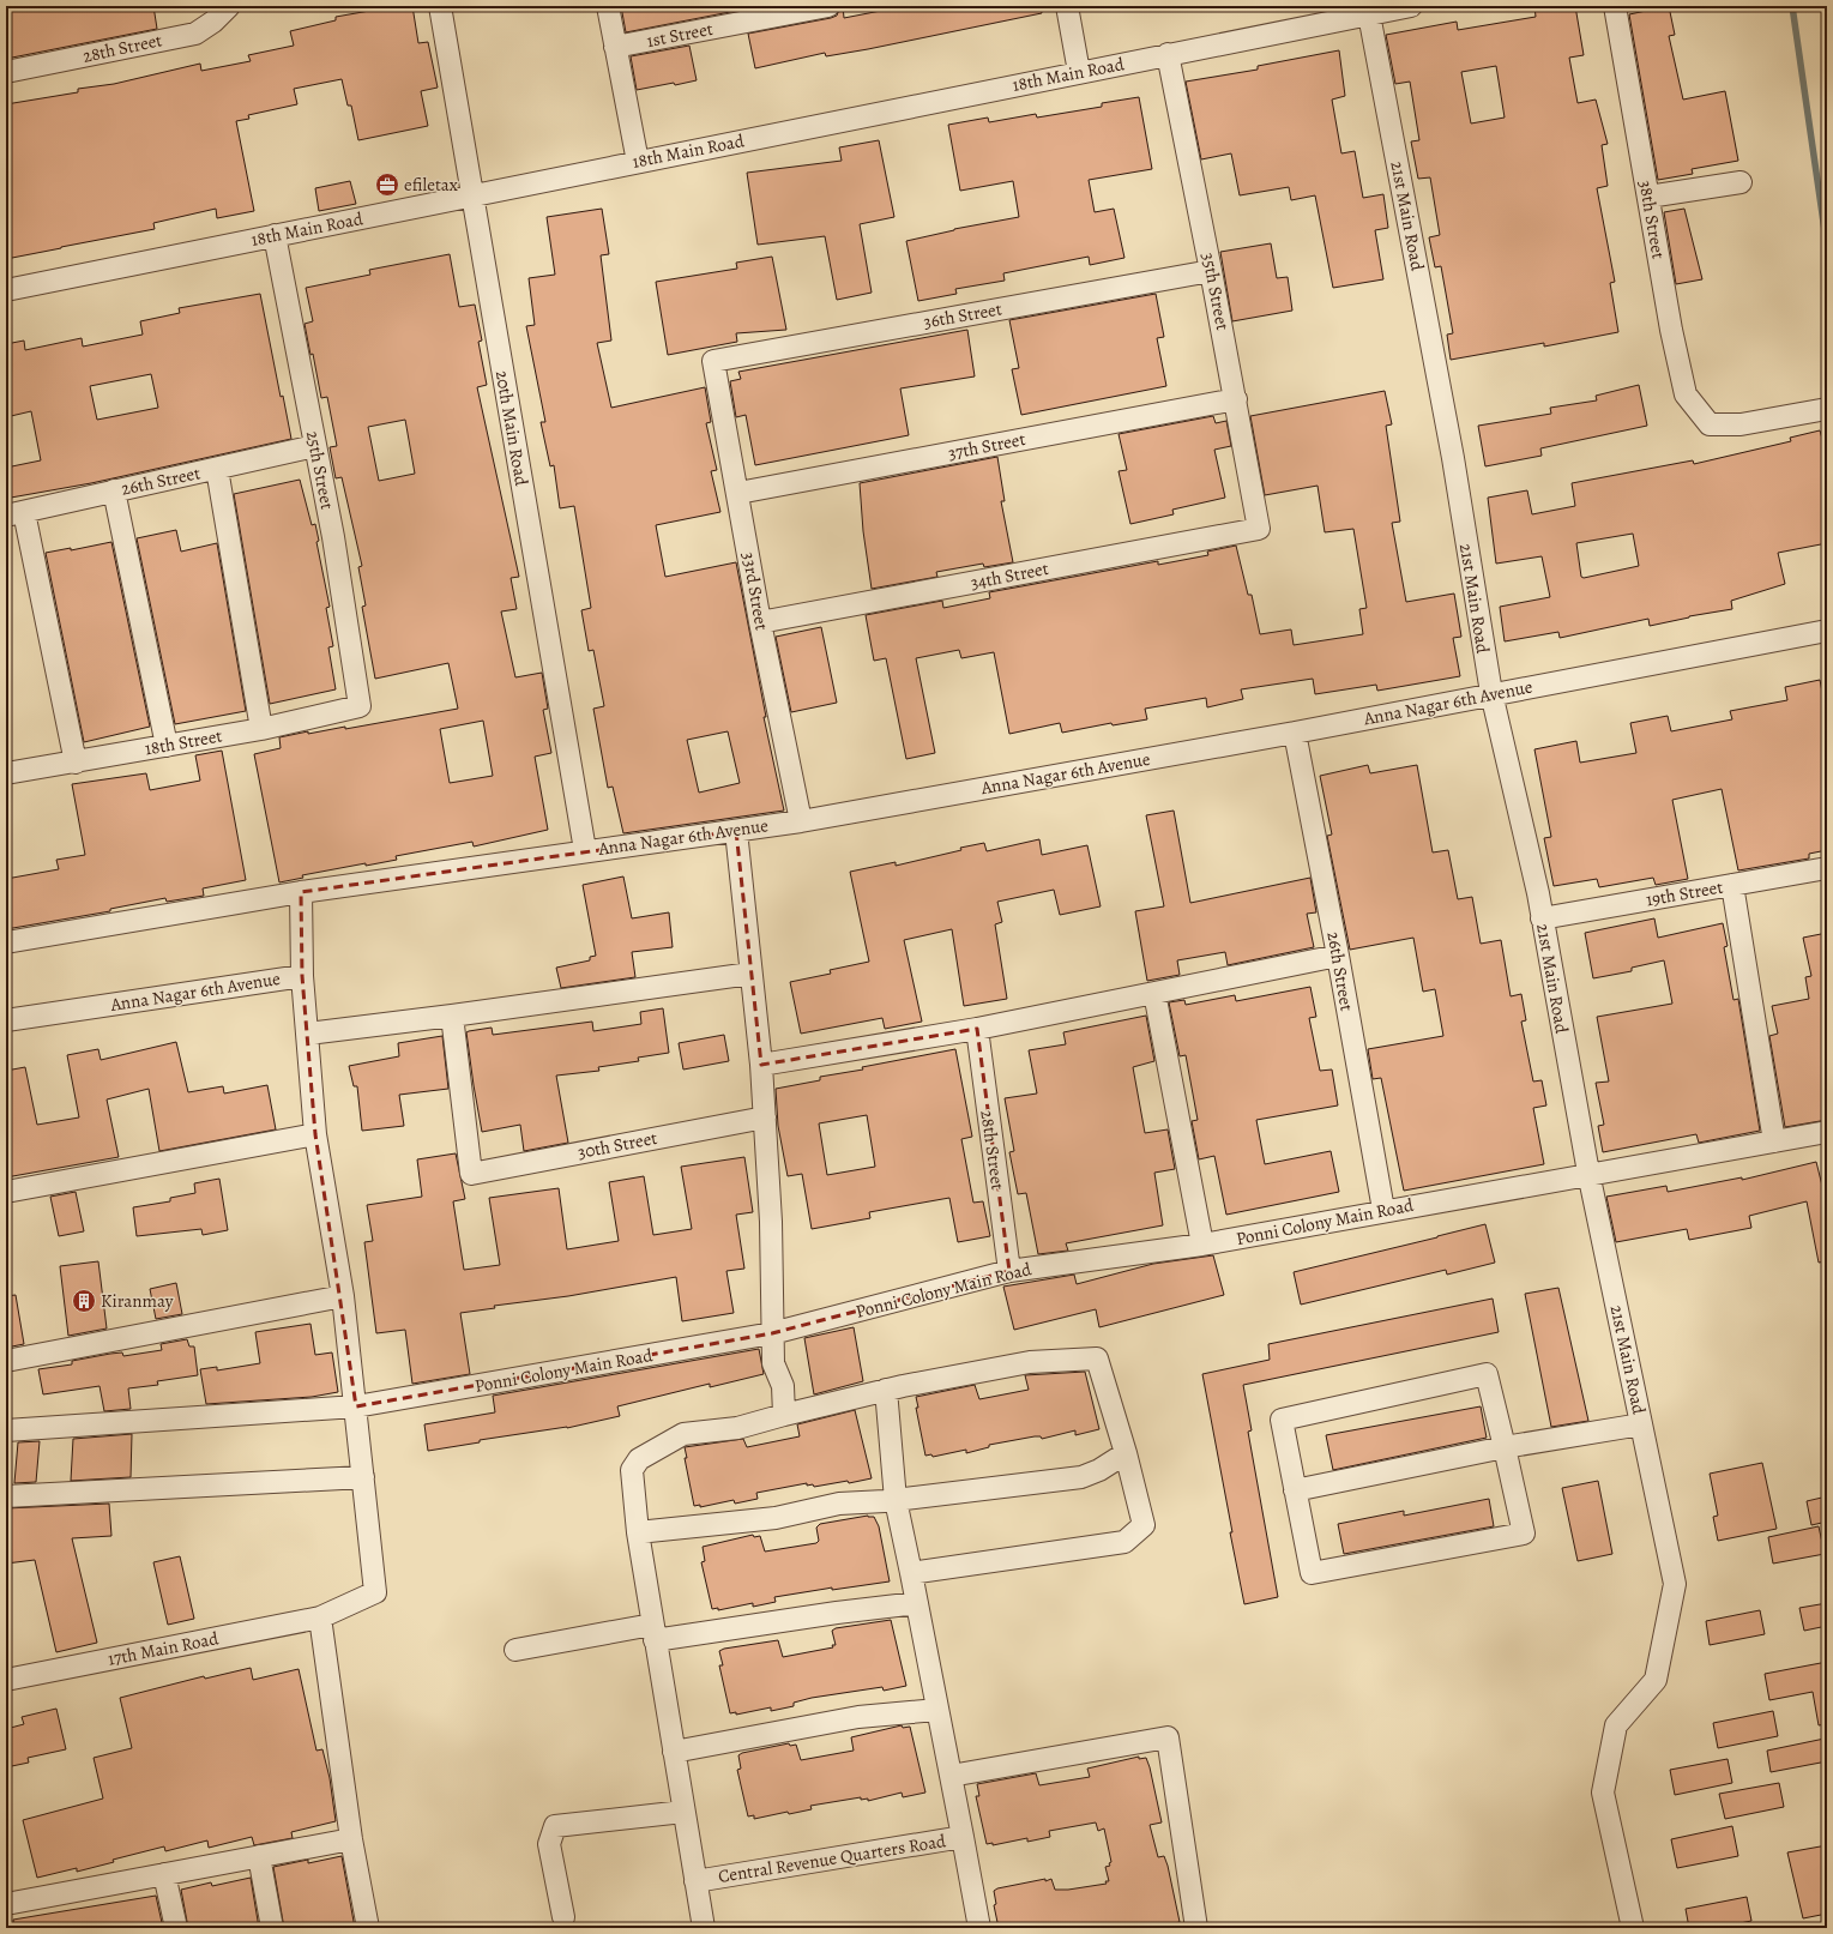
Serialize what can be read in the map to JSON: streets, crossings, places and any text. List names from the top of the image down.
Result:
{
  "streets": {
    "street": [
      "1st Street",
      "28th Street",
      "18th Main Road",
      "21st Main Road",
      "38th Street",
      "35th Street",
      "36th Street",
      "20th Main Road",
      "37th Street",
      "25th Street",
      "26th Street",
      "34th Street",
      "33rd Street",
      "Anna Nagar 6th Avenue",
      "18th Street",
      "19th Street",
      "30th Street",
      "Ponni Colony Main Road",
      "17th Main Road",
      "Central Revenue Quarters Road"
    ]
  },
  "crossings": [
    ["28th Street", "Ponni Colony Main Road"],
    ["18th Main Road", "21st Main Road"],
    ["18th Main Road", "35th Street"],
    ["18th Main Road", "20th Main Road"],
    ["18th Main Road", "25th Street"],
    ["21st Main Road", "Anna Nagar 6th Avenue"],
    ["21st Main Road", "19th Street"],
    ["21st Main Road", "Ponni Colony Main Road"],
    ["35th Street", "36th Street"],
    ["35th Street", "37th Street"],
    ["35th Street", "34th Street"],
    ["36th Street", "33rd Street"],
    ["20th Main Road", "Anna Nagar 6th Avenue"],
    ["37th Street", "33rd Street"],
    ["25th Street", "26th Street"],
    ["25th Street", "18th Street"],
    ["26th Street", "Anna Nagar 6th Avenue"],
    ["26th Street", "Ponni Colony Main Road"],
    ["34th Street", "33rd Street"],
    ["33rd Street", "Anna Nagar 6th Avenue"]
  ],
  "places": {
    "office": ["efiletax"],
    "building": ["Kiranmay"]
  }
}
